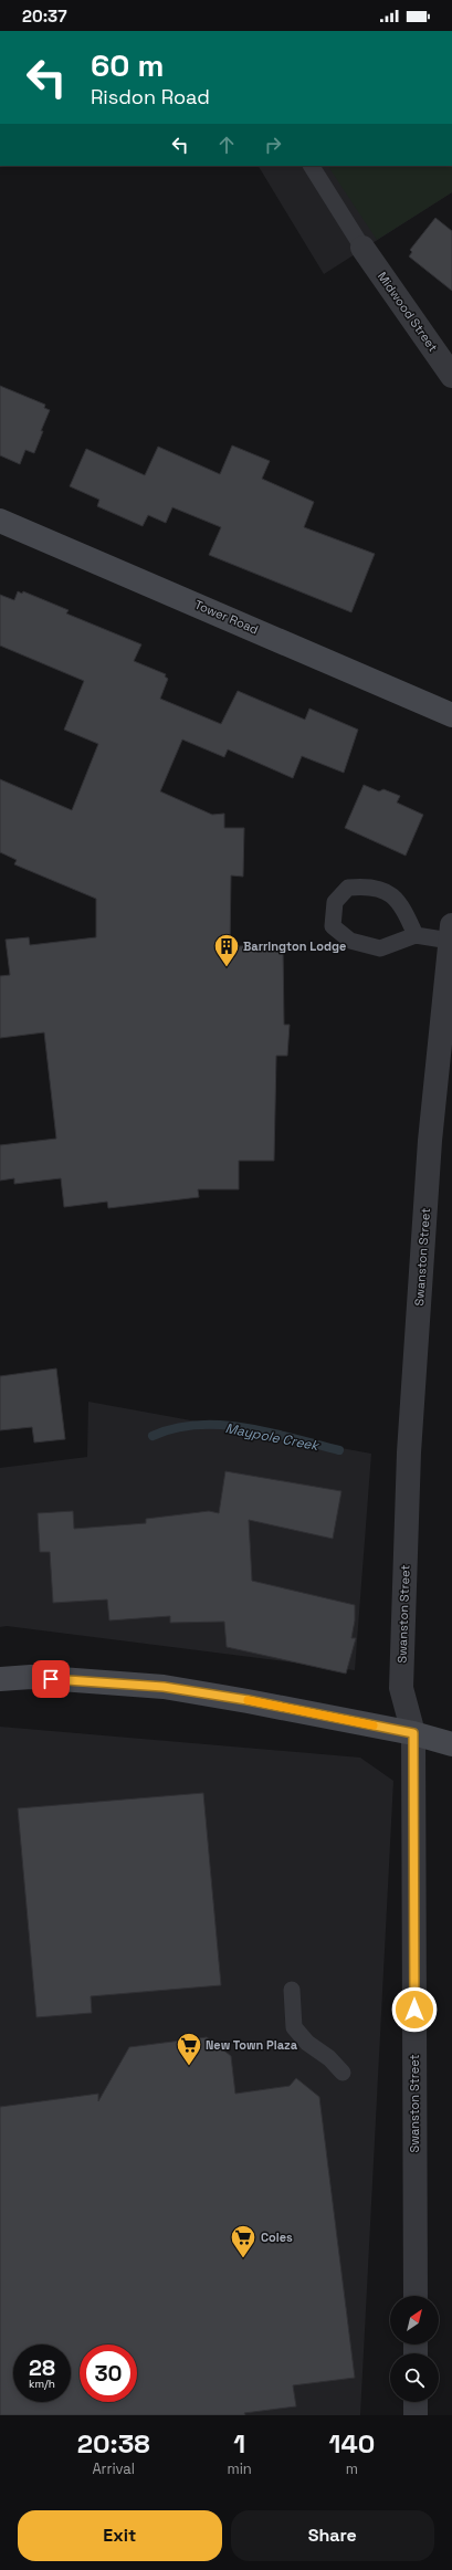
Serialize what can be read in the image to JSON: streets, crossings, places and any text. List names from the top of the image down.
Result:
{
  "streets": {
    "street": ["Midwood Street", "Tower Road", "Swanston Street"]
  },
  "water": ["Maypole Creek"],
  "places": {
    "building": ["Barrington Lodge"],
    "supermarket": ["New Town Plaza", "Coles"]
  },
  "north": "top right",
  "page": {
    "status": "20:37",
    "turn": ["60 m", "Risdon Road"],
    "speed": "28 km/h",
    "limit": "30",
    "eta": [
      "20:38",
      "Arrival",
      "1",
      "min",
      "140",
      "m"
    ],
    "buttons": ["Exit", "Share"]
  }
}
